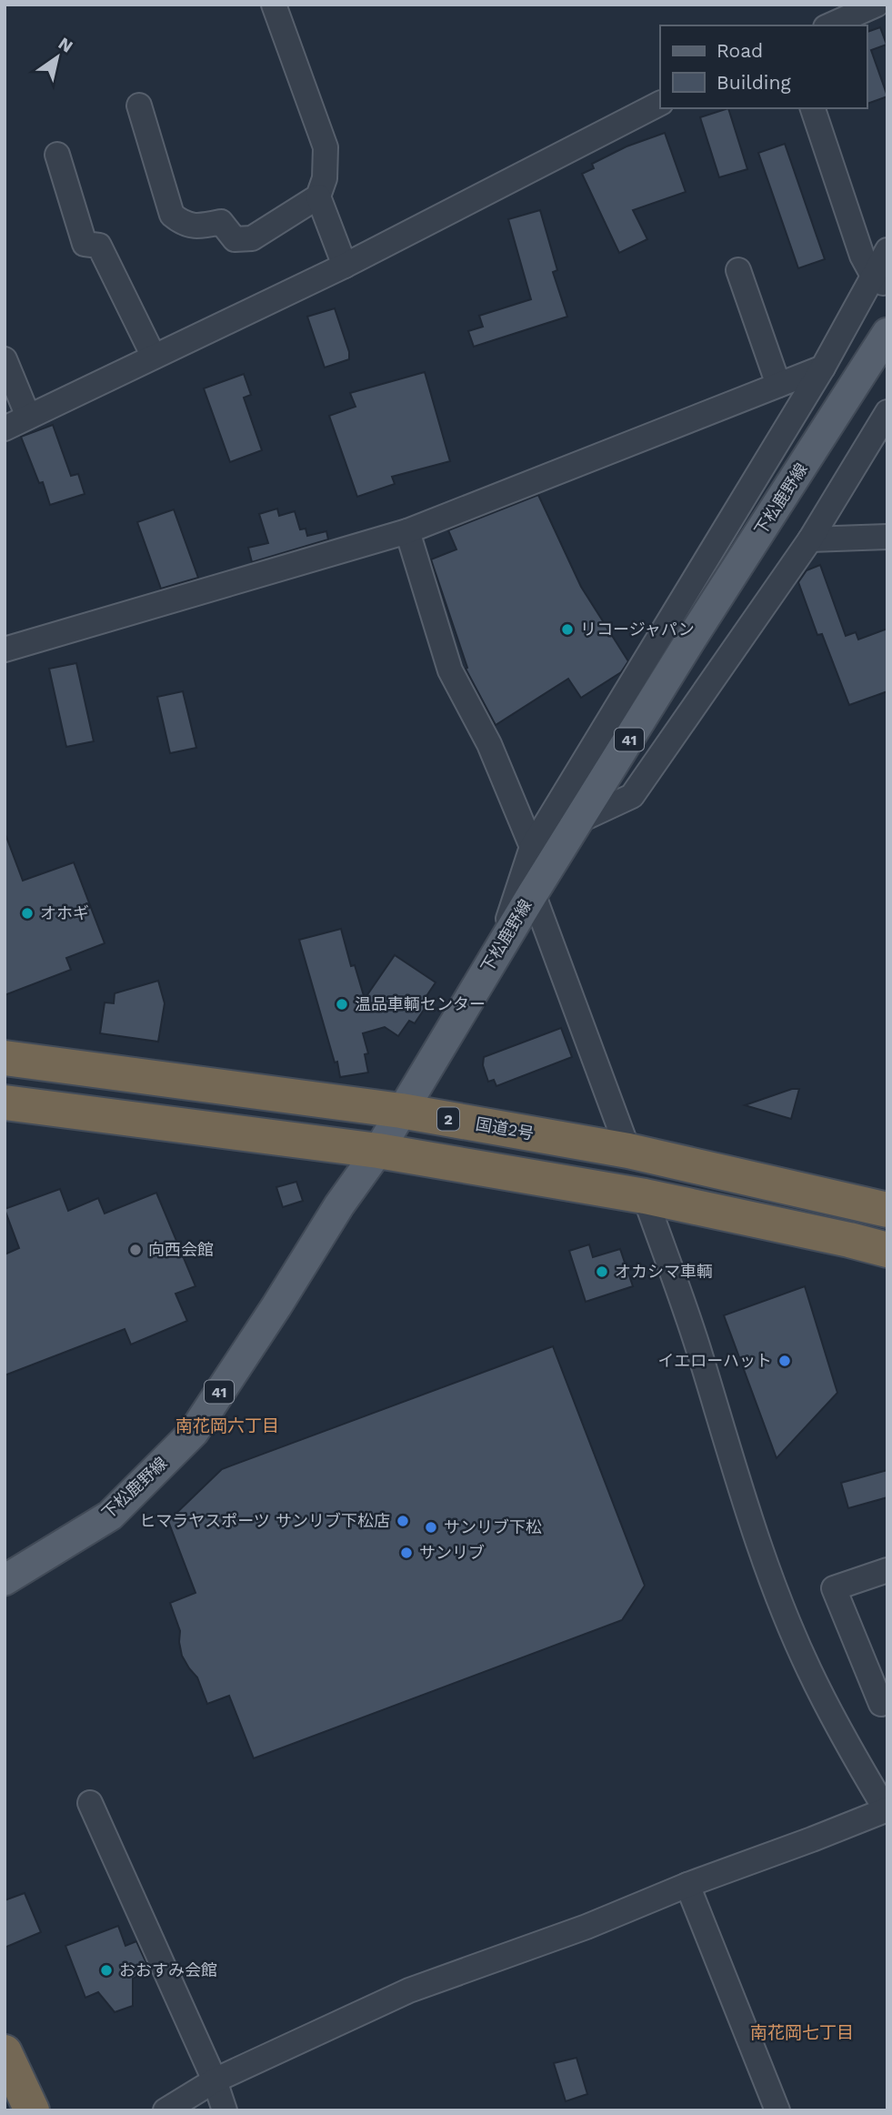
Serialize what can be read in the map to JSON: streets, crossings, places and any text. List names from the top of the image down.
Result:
{
  "streets": {
    "highway": ["2", "国道2号"],
    "main road": ["下松鹿野線", "41"]
  },
  "crossings": [
    ["下松鹿野線", "国道2号"]
  ],
  "districts": ["南花岡六丁目", "南花岡七丁目"],
  "places": [
    "リコージャパン",
    "オホギ",
    "温品車輌センター",
    "向西会館",
    "オカシマ車輌",
    "イエローハット",
    "ヒマラヤスポーツ サンリブ下松店",
    "サンリブ下松",
    "サンリブ",
    "おおすみ会館"
  ],
  "legend": ["Road", "Building"],
  "north": "top right"
}
